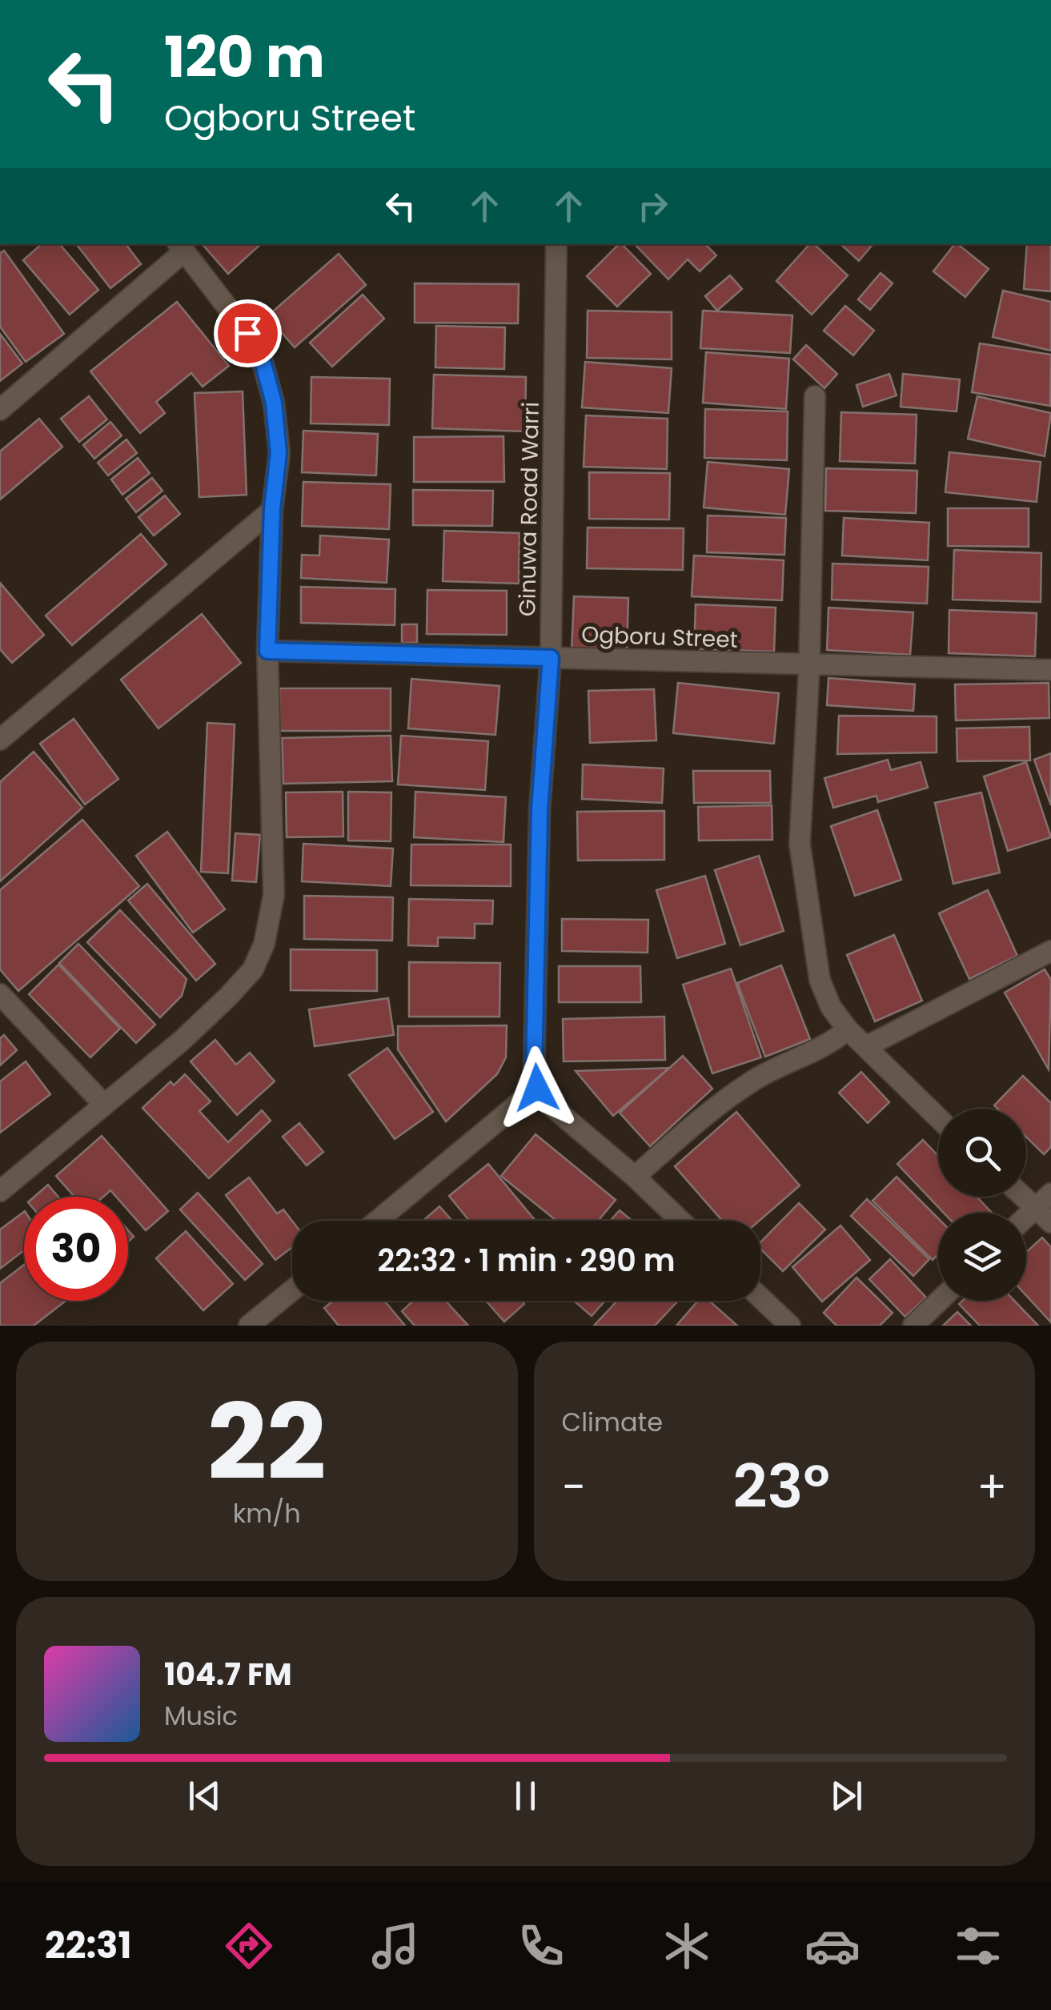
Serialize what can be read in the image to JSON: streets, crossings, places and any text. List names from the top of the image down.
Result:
{
  "streets": {
    "street": ["Ginuwa Road Warri", "Ogboru Street"]
  },
  "crossings": [
    ["Ginuwa Road Warri", "Ogboru Street"]
  ],
  "page": {
    "turn": ["120 m", "Ogboru Street"],
    "limit": "30",
    "trip": "22:32 · 1 min · 290 m",
    "tile": [
      ["22", "km/h"],
      "Climate"
    ],
    "heat": ["−", "23°", "+"],
    "song": ["104.7 FM", "Music"],
    "tabs": "22:31"
  }
}
